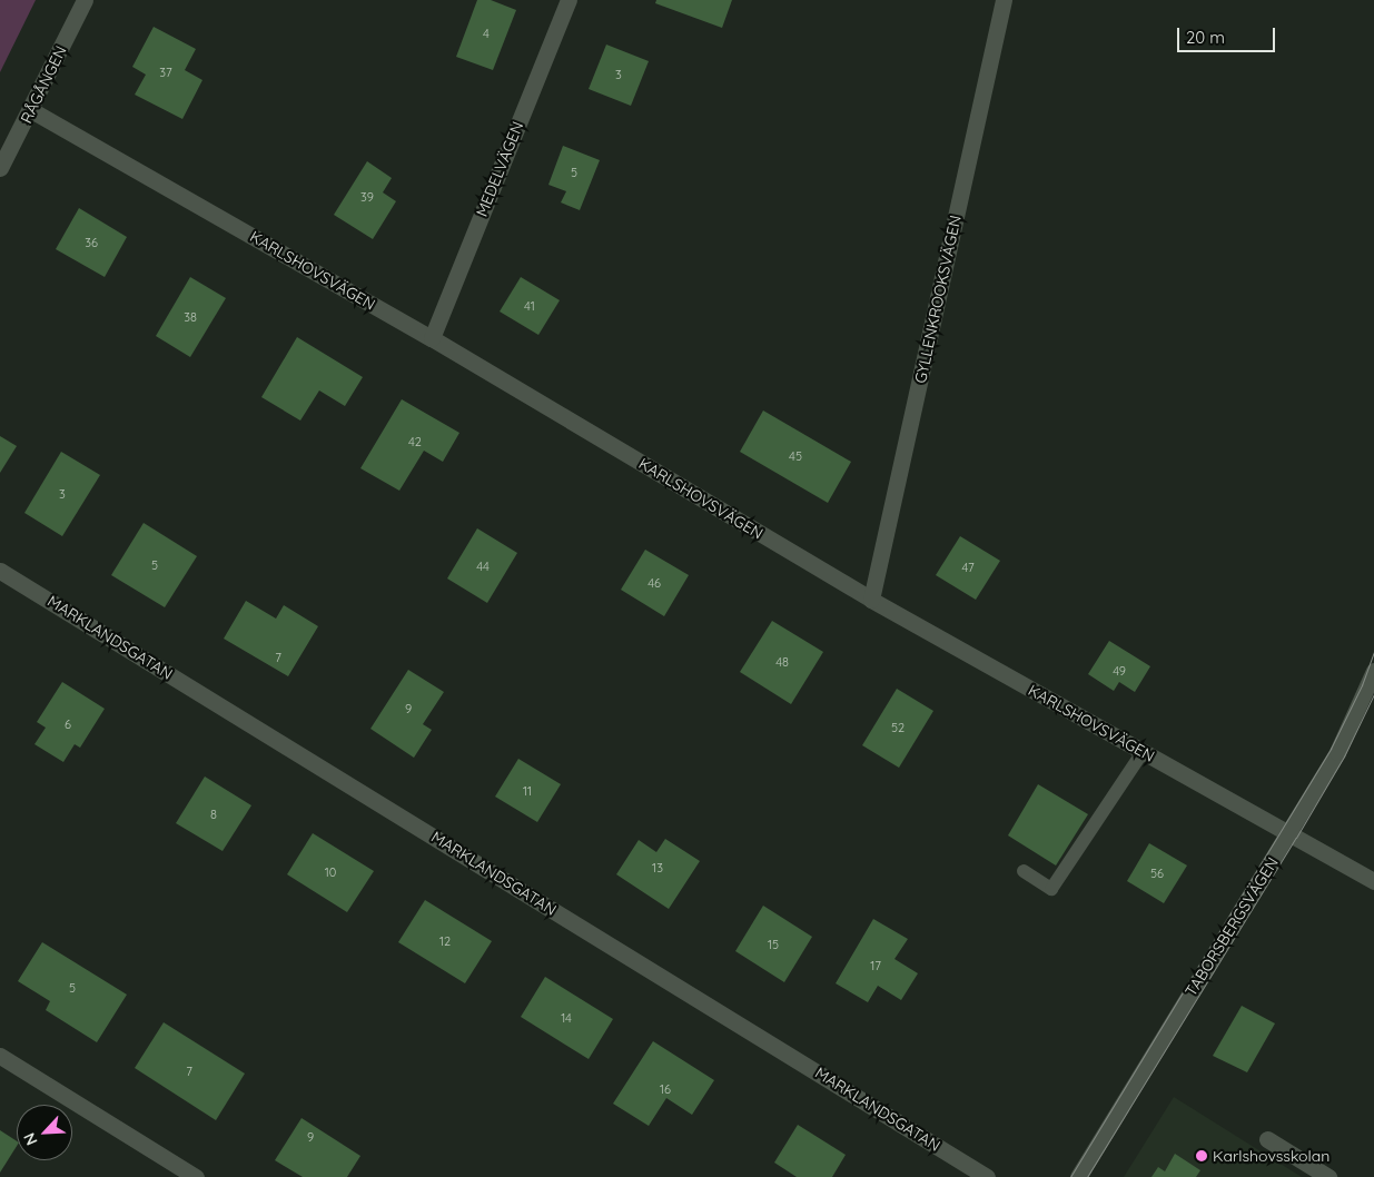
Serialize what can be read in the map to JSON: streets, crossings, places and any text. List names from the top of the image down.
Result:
{
  "streets": {
    "street": [
      "RÅGÅNGEN",
      "MEDELVÄGEN",
      "KARLSHOVSVÄGEN",
      "GYLLENKROOKSVÄGEN",
      "MARKLANDSGATAN",
      "TABORSBERGSVÄGEN"
    ]
  },
  "crossings": [
    ["RÅGÅNGEN", "KARLSHOVSVÄGEN"],
    ["MEDELVÄGEN", "KARLSHOVSVÄGEN"],
    ["KARLSHOVSVÄGEN", "GYLLENKROOKSVÄGEN"],
    ["KARLSHOVSVÄGEN", "TABORSBERGSVÄGEN"]
  ],
  "places": ["Karlshovsskolan"],
  "house_numbers": [
    "4",
    "37",
    "3",
    "5",
    "39",
    "36",
    "41",
    "38",
    "42",
    "45",
    "3",
    "5",
    "44",
    "47",
    "46",
    "7",
    "48",
    "49",
    "9",
    "6",
    "52",
    "11",
    "8",
    "13",
    "10",
    "56",
    "12",
    "15",
    "17",
    "5",
    "14",
    "7",
    "16",
    "9"
  ],
  "scale_bar": "20 m",
  "north": "bottom left"
}
